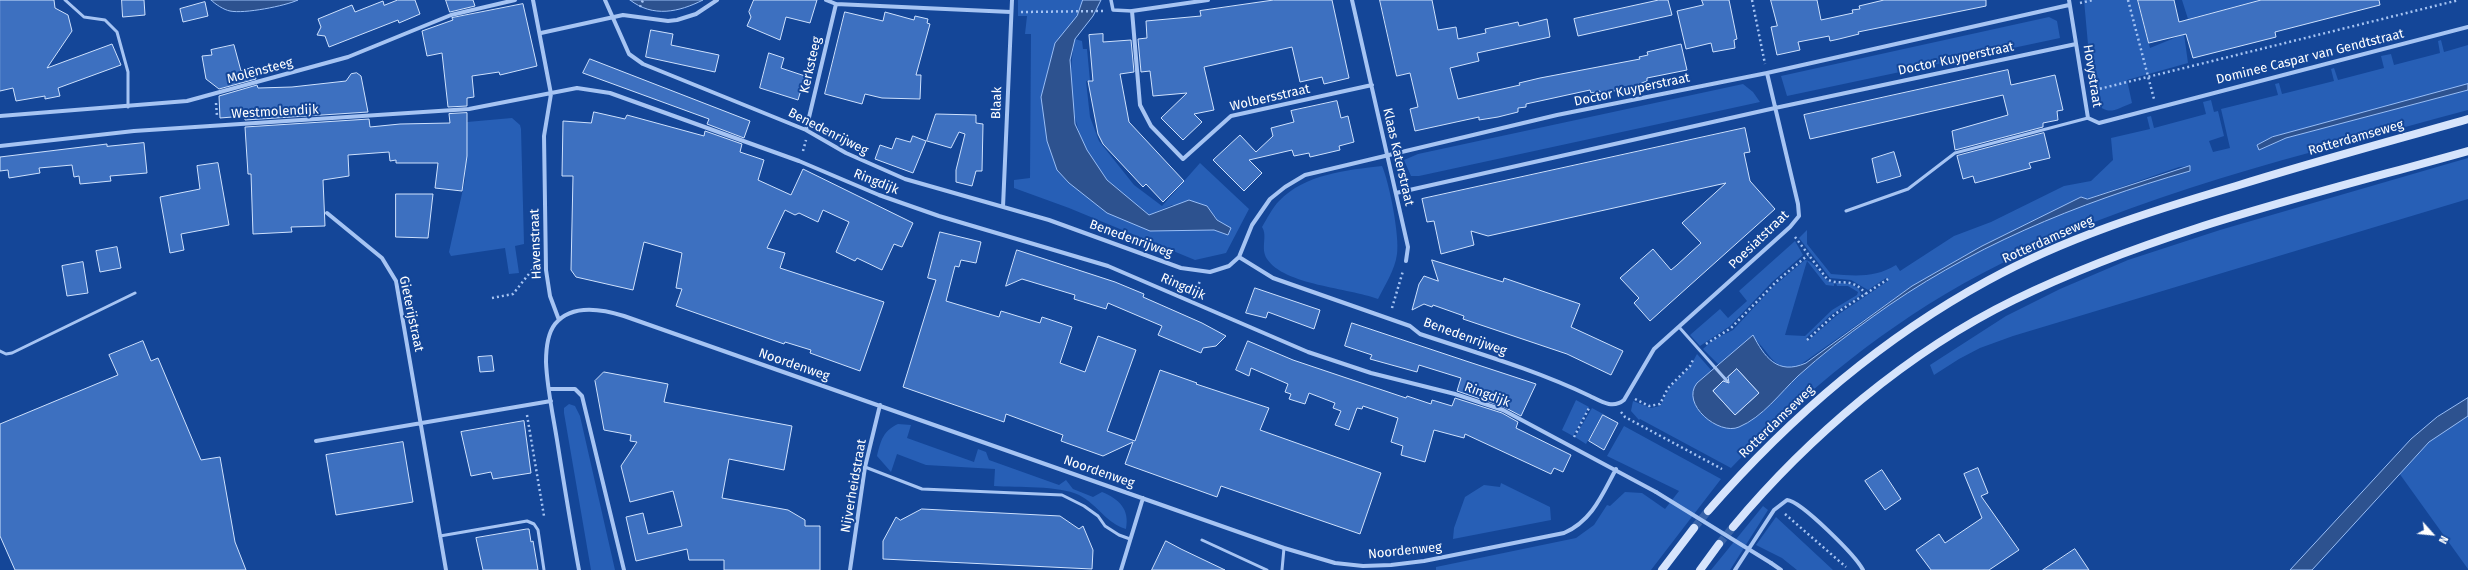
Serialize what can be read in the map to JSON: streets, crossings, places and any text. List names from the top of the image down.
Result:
{
  "streets": {
    "main road": ["Rotterdamseweg"],
    "street": [
      "Dominee Caspar van Gendtstraat",
      "Doctor Kuyperstraat",
      "Kerksteeg",
      "Molensteeg",
      "Hovystraat",
      "Wolbersstraat",
      "Blaak",
      "Westmolendijk",
      "Benedenrijweg",
      "Klaas Katerstraat",
      "Ringdijk",
      "Poesiatstraat",
      "Havenstraat",
      "Gieterijstraat",
      "Noordenweg",
      "Nijverheidstraat"
    ]
  },
  "crossings": [
    ["Dominee Caspar van Gendtstraat", "Hovystraat"],
    ["Doctor Kuyperstraat", "Hovystraat"],
    ["Doctor Kuyperstraat", "Benedenrijweg"],
    ["Doctor Kuyperstraat", "Klaas Katerstraat"],
    ["Doctor Kuyperstraat", "Poesiatstraat"],
    ["Kerksteeg", "Benedenrijweg"],
    ["Wolbersstraat", "Klaas Katerstraat"],
    ["Blaak", "Benedenrijweg"],
    ["Westmolendijk", "Ringdijk"],
    ["Westmolendijk", "Havenstraat"],
    ["Benedenrijweg", "Poesiatstraat"],
    ["Ringdijk", "Havenstraat"],
    ["Ringdijk", "Noordenweg"],
    ["Havenstraat", "Noordenweg"],
    ["Noordenweg", "Nijverheidstraat"]
  ],
  "north": "bottom right"
}
